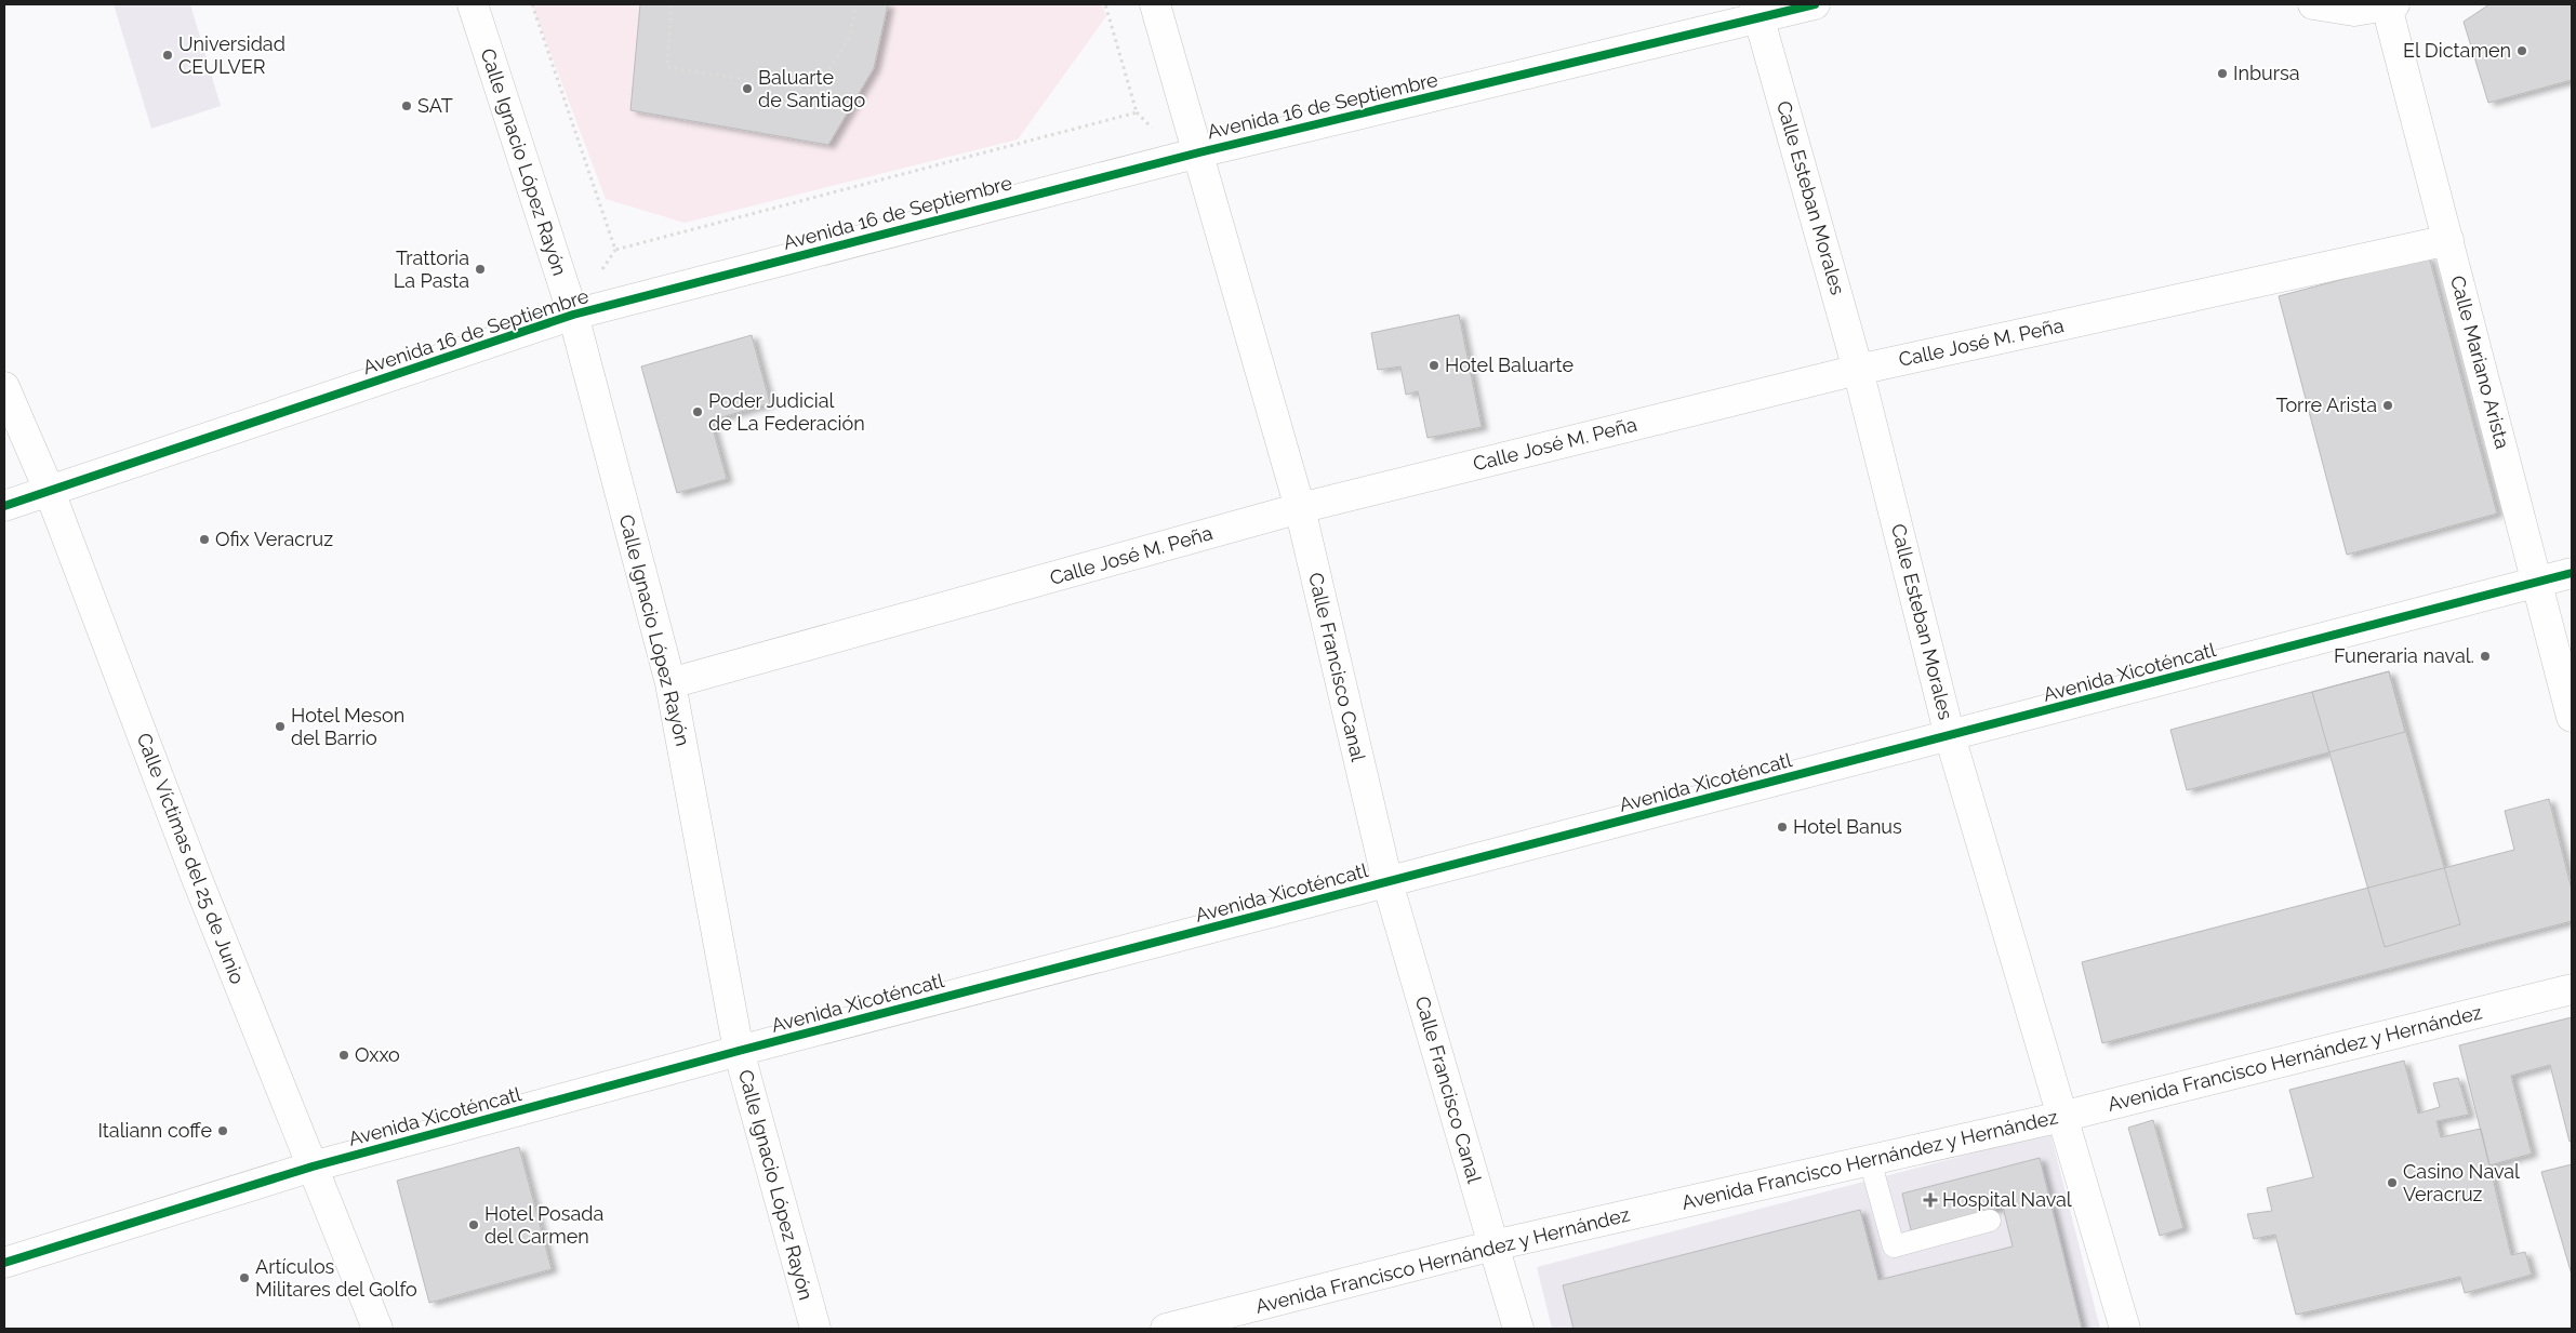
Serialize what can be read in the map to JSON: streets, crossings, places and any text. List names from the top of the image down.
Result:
{
  "streets": {
    "street": [
      "Avenida 16 de Septiembre",
      "Calle Ignacio López Rayón",
      "Calle Esteban Morales",
      "Calle José M. Peña",
      "Calle Mariano Arista",
      "Calle Francisco Canal",
      "Avenida Xicoténcatl",
      "Calle Víctimas del 25 de Junio",
      "Avenida Francisco Hernández y Hernández"
    ]
  },
  "crossings": [
    ["Avenida 16 de Septiembre", "Calle Ignacio López Rayón"],
    ["Avenida 16 de Septiembre", "Calle Esteban Morales"],
    ["Avenida 16 de Septiembre", "Calle Francisco Canal"],
    ["Avenida 16 de Septiembre", "Calle Víctimas del 25 de Junio"],
    ["Calle Ignacio López Rayón", "Calle José M. Peña"],
    ["Calle Ignacio López Rayón", "Avenida Xicoténcatl"],
    ["Calle Esteban Morales", "Calle José M. Peña"],
    ["Calle Esteban Morales", "Avenida Xicoténcatl"],
    ["Calle Esteban Morales", "Avenida Francisco Hernández y Hernández"],
    ["Calle José M. Peña", "Calle Mariano Arista"],
    ["Calle José M. Peña", "Calle Francisco Canal"],
    ["Calle Mariano Arista", "Avenida Xicoténcatl"],
    ["Calle Francisco Canal", "Avenida Xicoténcatl"],
    ["Calle Francisco Canal", "Avenida Francisco Hernández y Hernández"],
    ["Avenida Xicoténcatl", "Calle Víctimas del 25 de Junio"]
  ],
  "places": {
    "other": [
      "El Dictamen",
      "Universidad CEULVER",
      "Inbursa",
      "Baluarte de Santiago",
      "SAT",
      "Trattoria La Pasta",
      "Hotel Baluarte",
      "Torre Arista",
      "Poder Judicial de La Federación",
      "Ofix Veracruz",
      "Funeraria naval.",
      "Hotel Meson del Barrio",
      "Hotel Banus",
      "Oxxo",
      "Italiann coffe",
      "Casino Naval Veracruz",
      "Hotel Posada del Carmen",
      "Artículos Militares del Golfo"
    ],
    "health": ["Hospital Naval"]
  }
}
